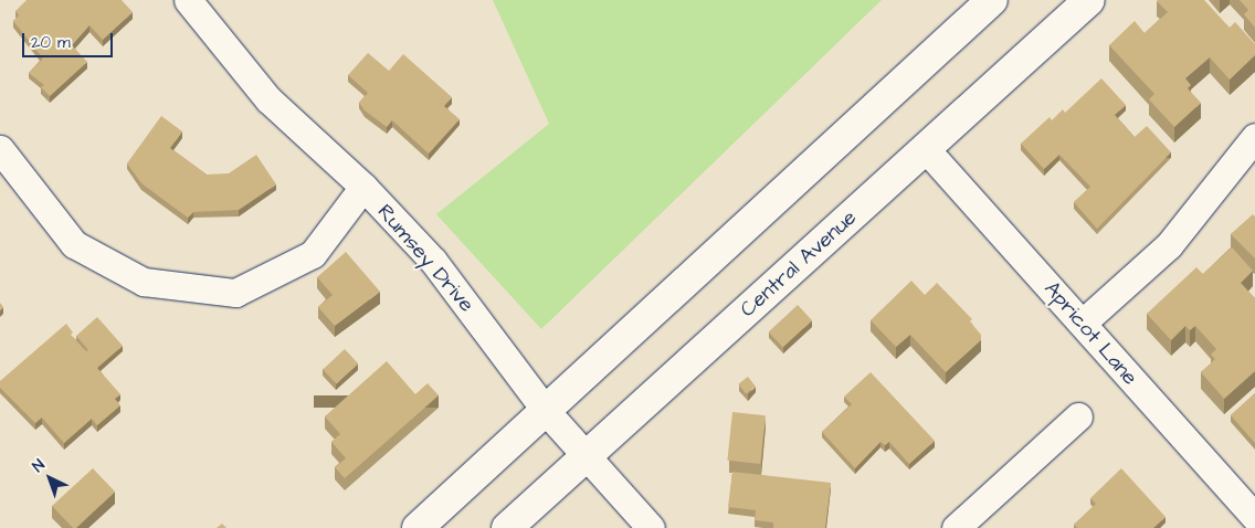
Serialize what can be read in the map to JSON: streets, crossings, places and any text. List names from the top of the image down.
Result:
{
  "streets": {
    "main road": ["Central Avenue"],
    "street": ["Rumsey Drive", "Apricot Lane"]
  },
  "crossings": [
    ["Rumsey Drive", "Central Avenue"],
    ["Central Avenue", "Apricot Lane"]
  ],
  "scale_bar": "20 m",
  "north": "top left"
}
